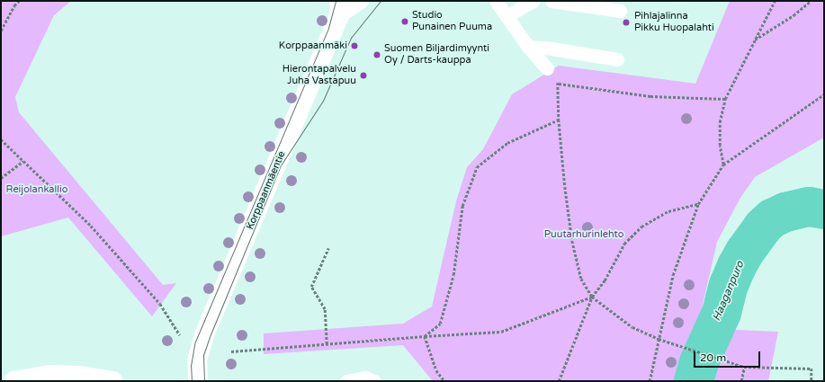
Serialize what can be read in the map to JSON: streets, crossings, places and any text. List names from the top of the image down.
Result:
{
  "streets": {
    "street": ["Korppaanmäentie"]
  },
  "water": ["Haaganpuro"],
  "parks": ["Reijolankallio", "Puutarhurinlehto"],
  "places": [
    "Studio Punainen Puuma",
    "Pihlajalinna Pikku Huopalahti",
    "Korppaanmäki",
    "Suomen Biljardimyynti Oy / Darts-kauppa",
    "Hierontapalvelu Juha Vastapuu"
  ],
  "scale_bar": "20 m"
}
